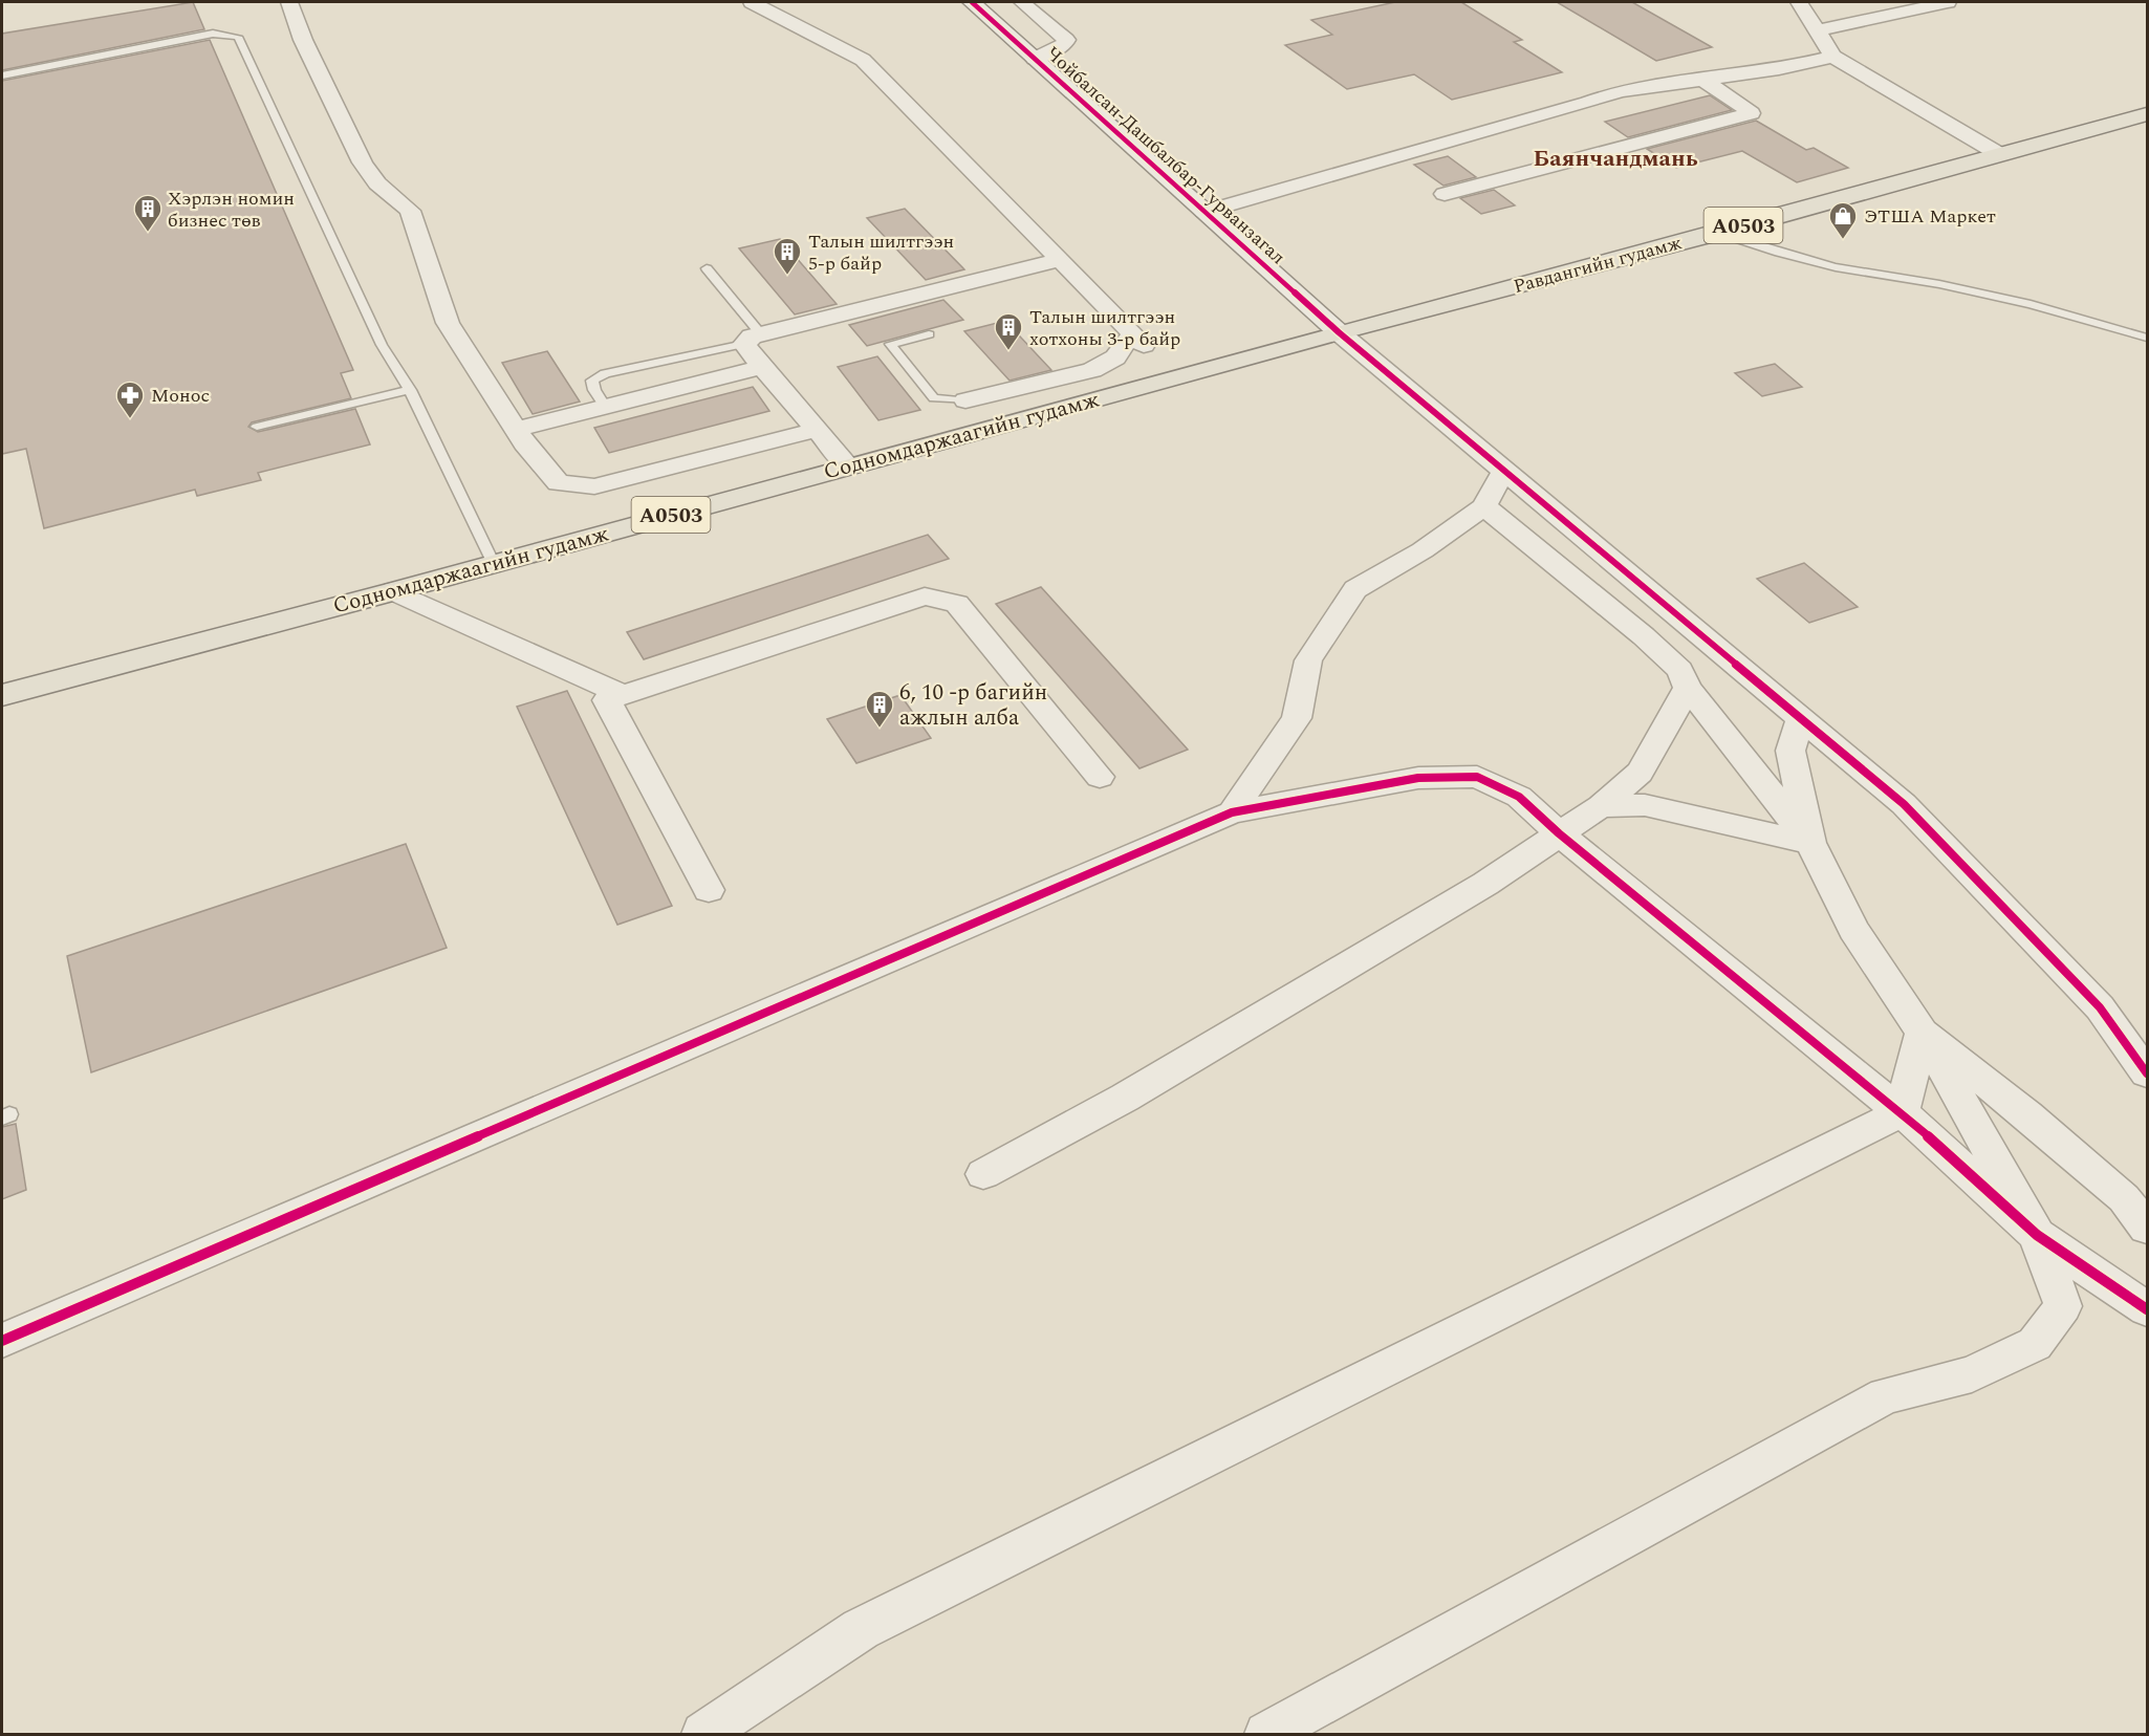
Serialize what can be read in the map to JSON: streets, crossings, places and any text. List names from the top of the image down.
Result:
{
  "streets": {
    "main road": ["A0503", "Равдангийн гудамж", "Содномдаржаагийн гудамж"],
    "street": ["Чойбалсан-Дашбалбар-Гурванзагал"]
  },
  "crossings": [
    ["Чойбалсан-Дашбалбар-Гурванзагал", "Равдангийн гудамж"],
    ["Чойбалсан-Дашбалбар-Гурванзагал", "Содномдаржаагийн гудамж"],
    ["Равдангийн гудамж", "Содномдаржаагийн гудамж"]
  ],
  "districts": ["Баянчандмань"],
  "places": {
    "building": [
      "Хэрлэн номин бизнес төв",
      "Талын шилтгээн 5-р байр",
      "Талын шилтгээн хотхоны 3-р байр",
      "6, 10 -р багийн ажлын алба"
    ],
    "shop": ["ЭТША Маркет"],
    "pharmacy": ["Монос"]
  }
}
